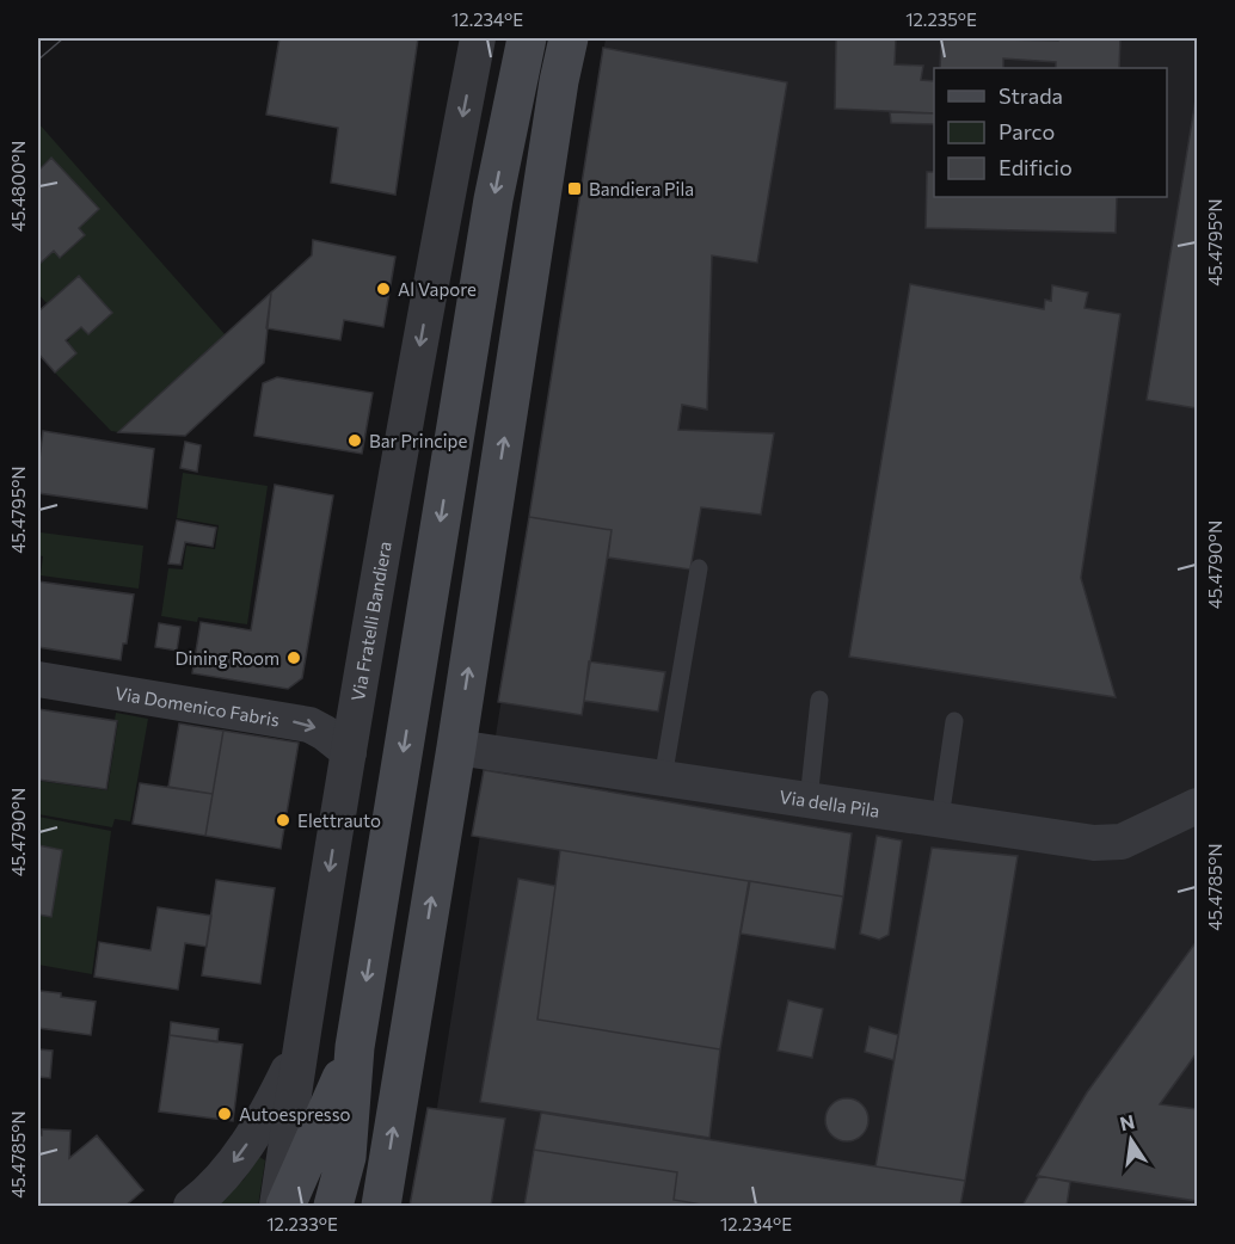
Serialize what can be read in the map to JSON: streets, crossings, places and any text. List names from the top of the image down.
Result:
{
  "streets": {
    "street": ["Via Fratelli Bandiera", "Via Domenico Fabris", "Via della Pila"]
  },
  "crossings": [
    ["Via Fratelli Bandiera", "Via Domenico Fabris"]
  ],
  "one_way": ["Via Fratelli Bandiera", "Via Domenico Fabris"],
  "places": {
    "transit": ["Bandiera Pila"],
    "other": [
      "Al Vapore",
      "Bar Principe",
      "Dining Room",
      "Elettrauto",
      "Autoespresso"
    ]
  },
  "legend": ["Strada", "Parco", "Edificio"],
  "north": "top",
  "coordinates": [
    "12.234°E",
    "12.235°E",
    "45.4800°N",
    "45.4795°N",
    "45.4790°N",
    "45.4785°N",
    "12.233°E"
  ]
}
